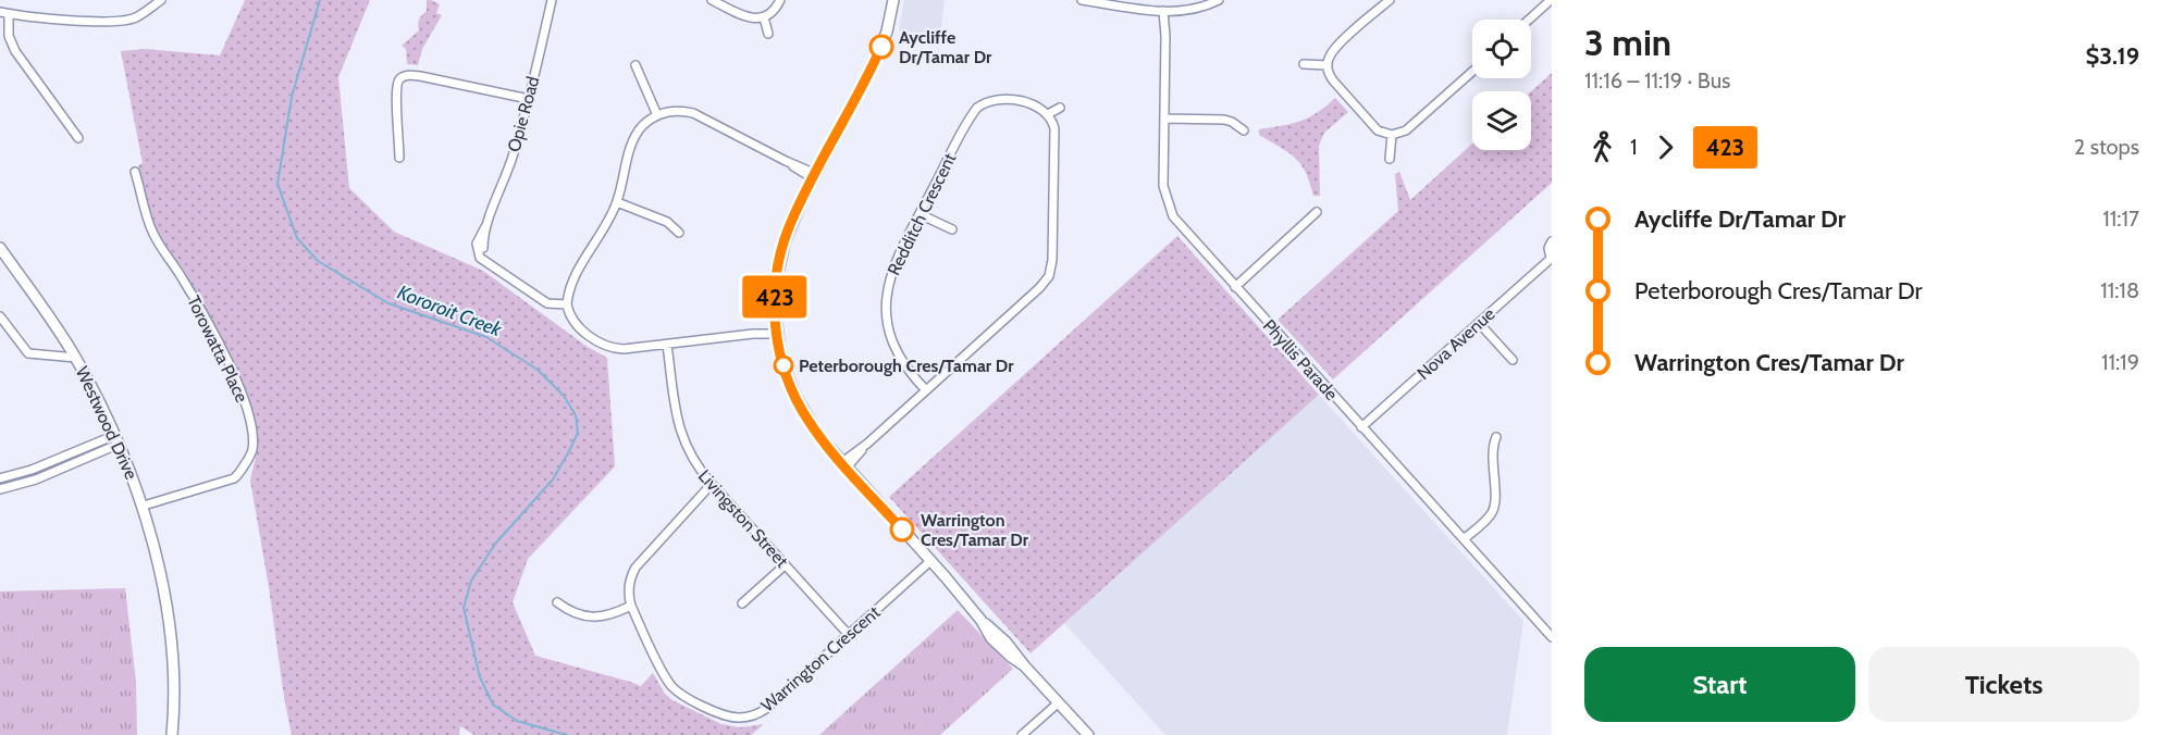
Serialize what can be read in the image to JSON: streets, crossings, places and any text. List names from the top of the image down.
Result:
{
  "streets": {
    "street": [
      "Opie Road",
      "Redditch Crescent",
      "Nova Avenue",
      "Torowatta Place",
      "Phyllis Parade",
      "Westwood Drive",
      "Livingston Street",
      "Warrington Crescent"
    ]
  },
  "crossings": [
    ["Nova Avenue", "Phyllis Parade"],
    ["Torowatta Place", "Westwood Drive"],
    ["Livingston Street", "Warrington Crescent"]
  ],
  "water": ["Kororoit Creek"],
  "places": ["Aycliffe Dr/Tamar Dr", "Peterborough Cres/Tamar Dr", "Warrington Cres/Tamar Dr"],
  "lines": ["bus line 423"],
  "page": {
    "on_map": "423",
    "heading": ["3 min", "11:16 – 11:19 · Bus", "$3.19"],
    "legs": ["1", "423", "2 stops"],
    "list": [
      {
        "name": "Aycliffe Dr/Tamar Dr",
        "value": "11:17"
      },
      {
        "name": "Peterborough Cres/Tamar Dr",
        "value": "11:18"
      },
      {
        "name": "Warrington Cres/Tamar Dr",
        "value": "11:19"
      }
    ],
    "buttons": ["Start", "Tickets"]
  }
}
